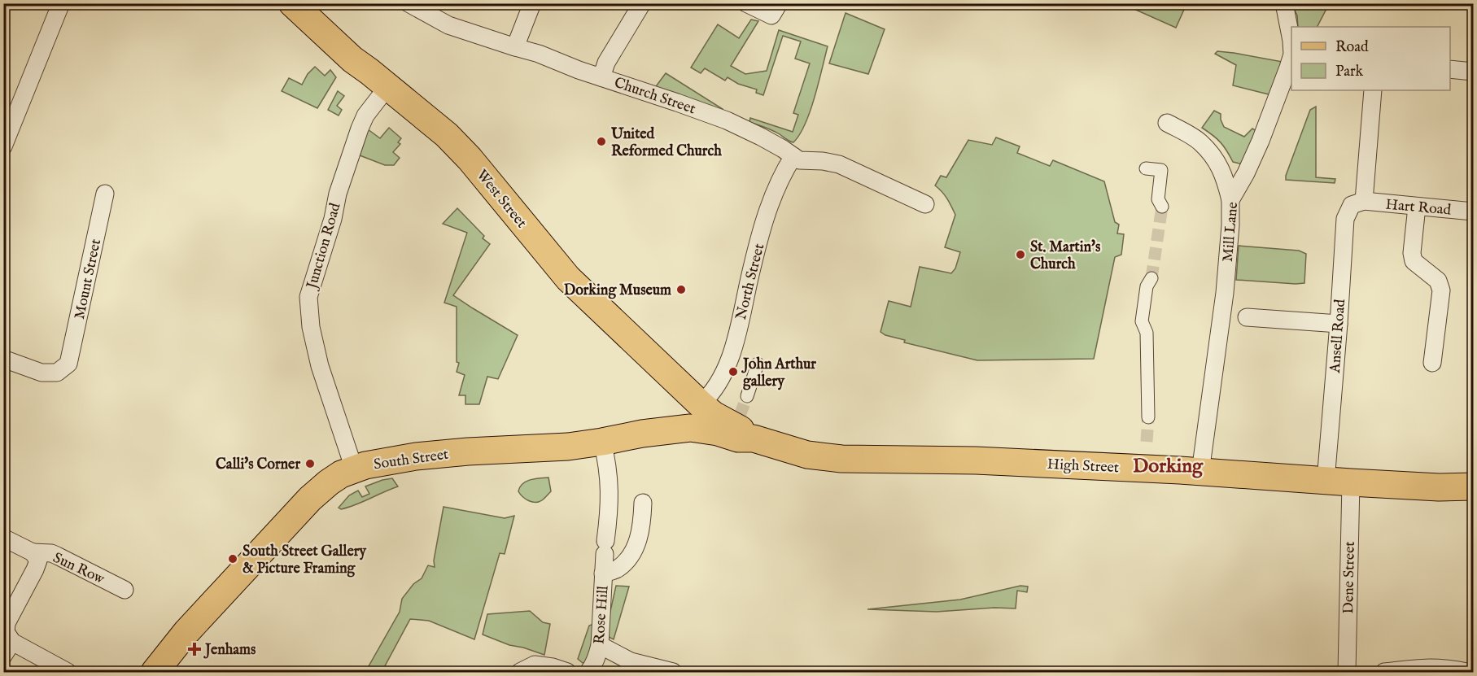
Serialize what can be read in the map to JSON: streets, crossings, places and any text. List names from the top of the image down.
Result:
{
  "streets": {
    "main road": ["West Street", "South Street", "High Street"],
    "street": [
      "Church Street",
      "Hart Road",
      "Mill Lane",
      "Junction Road",
      "Mount Street",
      "North Street",
      "Ansell Road",
      "Sun Row",
      "Dene Street",
      "Rose Hill"
    ]
  },
  "crossings": [
    ["Church Street", "North Street"],
    ["West Street", "Junction Road"],
    ["West Street", "North Street"],
    ["West Street", "South Street"],
    ["West Street", "High Street"],
    ["Hart Road", "Ansell Road"],
    ["Mill Lane", "High Street"],
    ["Junction Road", "South Street"],
    ["Ansell Road", "High Street"],
    ["Ansell Road", "Dene Street"],
    ["South Street", "High Street"],
    ["South Street", "Rose Hill"],
    ["High Street", "Dene Street"]
  ],
  "districts": ["Dorking"],
  "places": {
    "other": [
      "United Reformed Church",
      "St. Martin's Church",
      "Dorking Museum",
      "John Arthur gallery",
      "Calli's Corner",
      "South Street Gallery & Picture Framing"
    ],
    "health": ["Jenhams"]
  },
  "legend": ["Road", "Park"]
}
